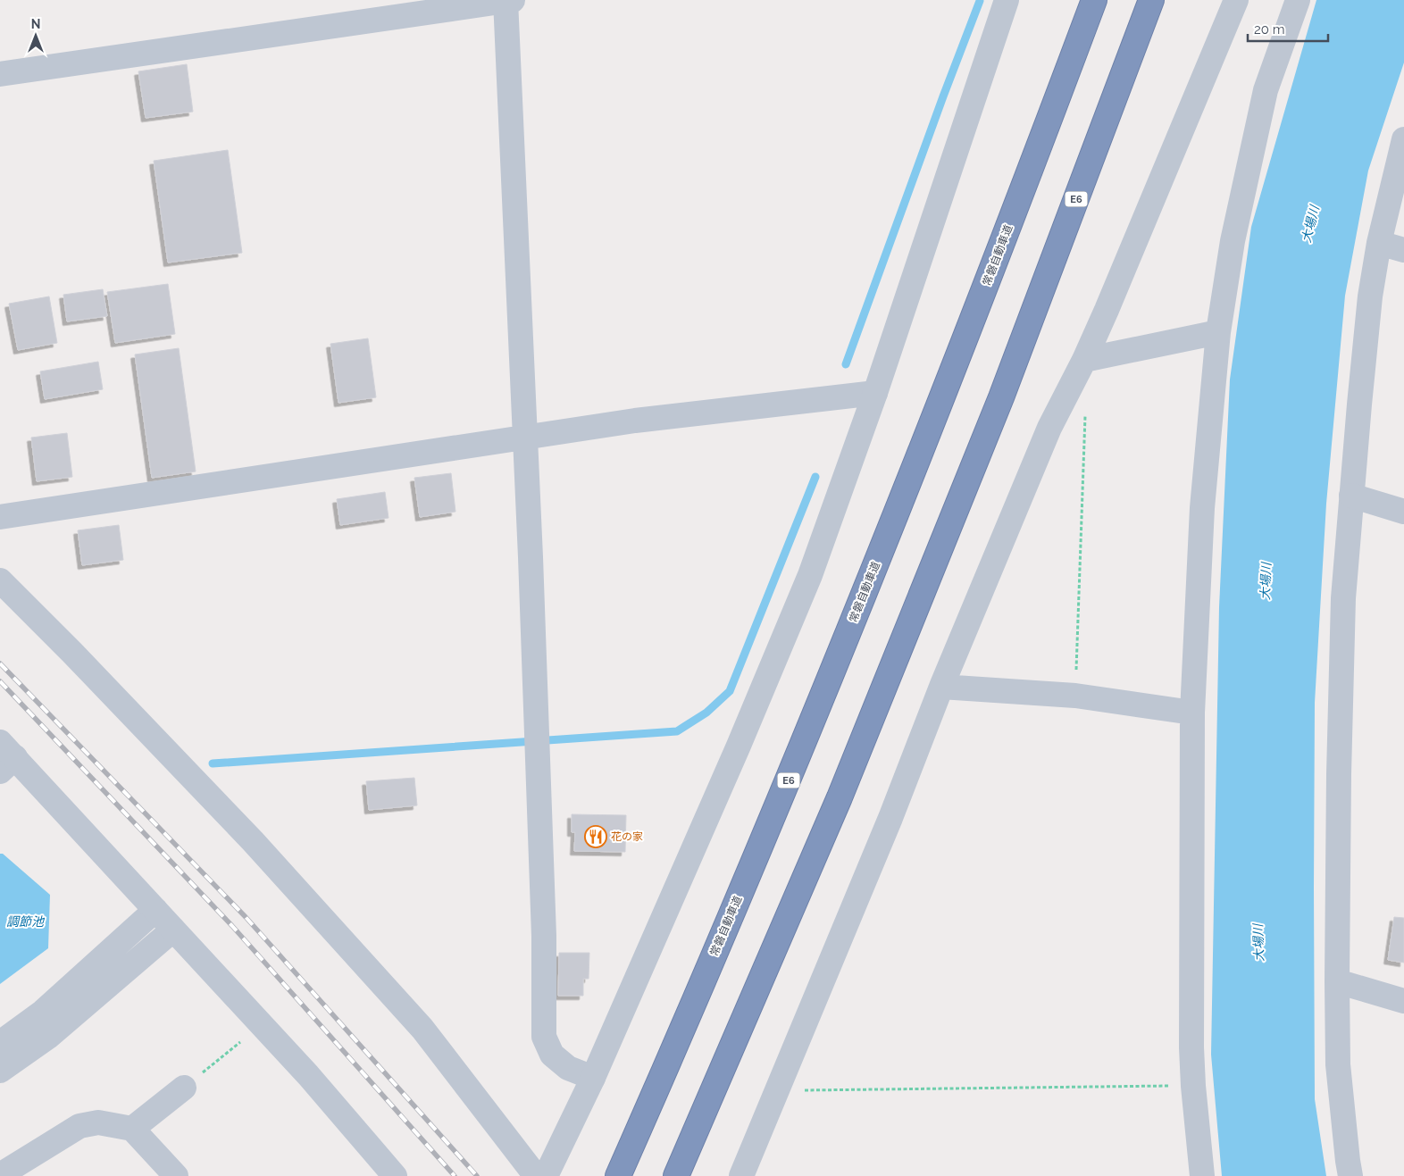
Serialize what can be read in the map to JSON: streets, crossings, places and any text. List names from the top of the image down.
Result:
{
  "streets": {
    "highway": ["E6", "常磐自動車道"]
  },
  "water": ["大場川", "調節池"],
  "places": {
    "restaurant": ["花の家"]
  },
  "scale_bar": "20 m",
  "north": "top"
}
